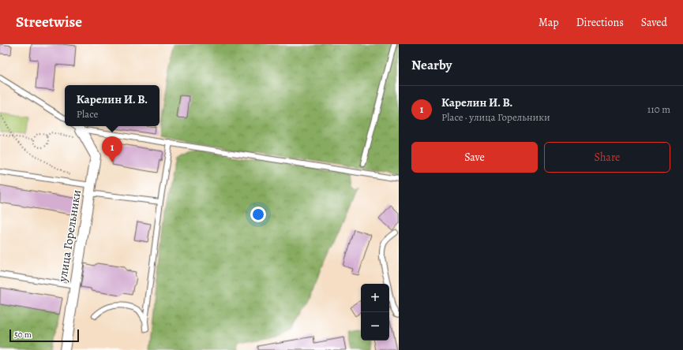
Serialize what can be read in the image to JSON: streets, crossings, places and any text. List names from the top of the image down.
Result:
{
  "streets": {
    "street": ["улица Горельники"]
  },
  "scale_bar": "50 m",
  "page": {
    "header": "Streetwise",
    "nav": ["Map", "Directions", "Saved"],
    "heading": "Nearby",
    "popup": ["Карелин И. В.", "Place"],
    "list": [
      {
        "mark": "1",
        "name": "Карелин И. В.",
        "note": "Place · улица Горельники",
        "value": "110 m"
      }
    ],
    "buttons": ["Save", "Share"],
    "pins": "1",
    "map_buttons": ["+", "−"],
    "scale": "50 m"
  }
}
